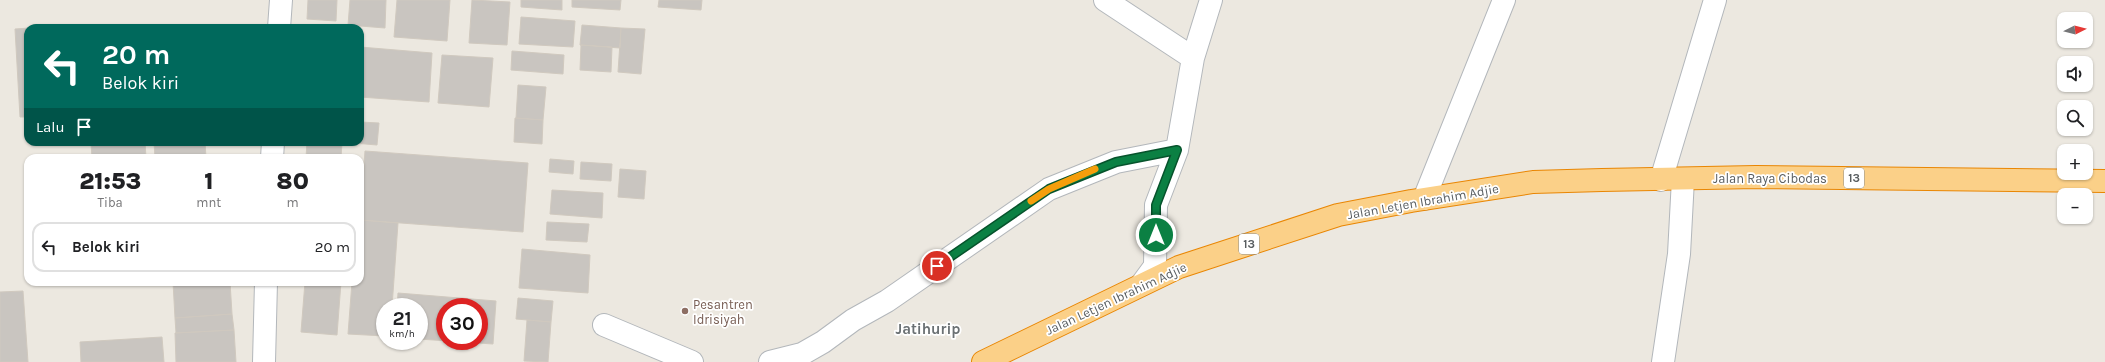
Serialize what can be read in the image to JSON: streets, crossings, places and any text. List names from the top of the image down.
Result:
{
  "streets": {
    "highway": ["Jalan Raya Cibodas", "13", "Jalan Letjen Ibrahim Adjie"]
  },
  "crossings": [
    ["Jalan Raya Cibodas", "Jalan Letjen Ibrahim Adjie"]
  ],
  "districts": ["Jatihurip"],
  "places": ["Pesantren Idrisiyah"],
  "north": "right",
  "page": {
    "map_buttons": ["+", "−"],
    "turn": ["20 m", "Belok kiri"],
    "then": "Lalu",
    "eta": [
      "21:53",
      "Tiba",
      "1",
      "mnt",
      "80",
      "m"
    ],
    "list": [
      {
        "name": "Belok kiri",
        "value": "20 m"
      }
    ],
    "speed": "21 km/h",
    "limit": "30"
  }
}
